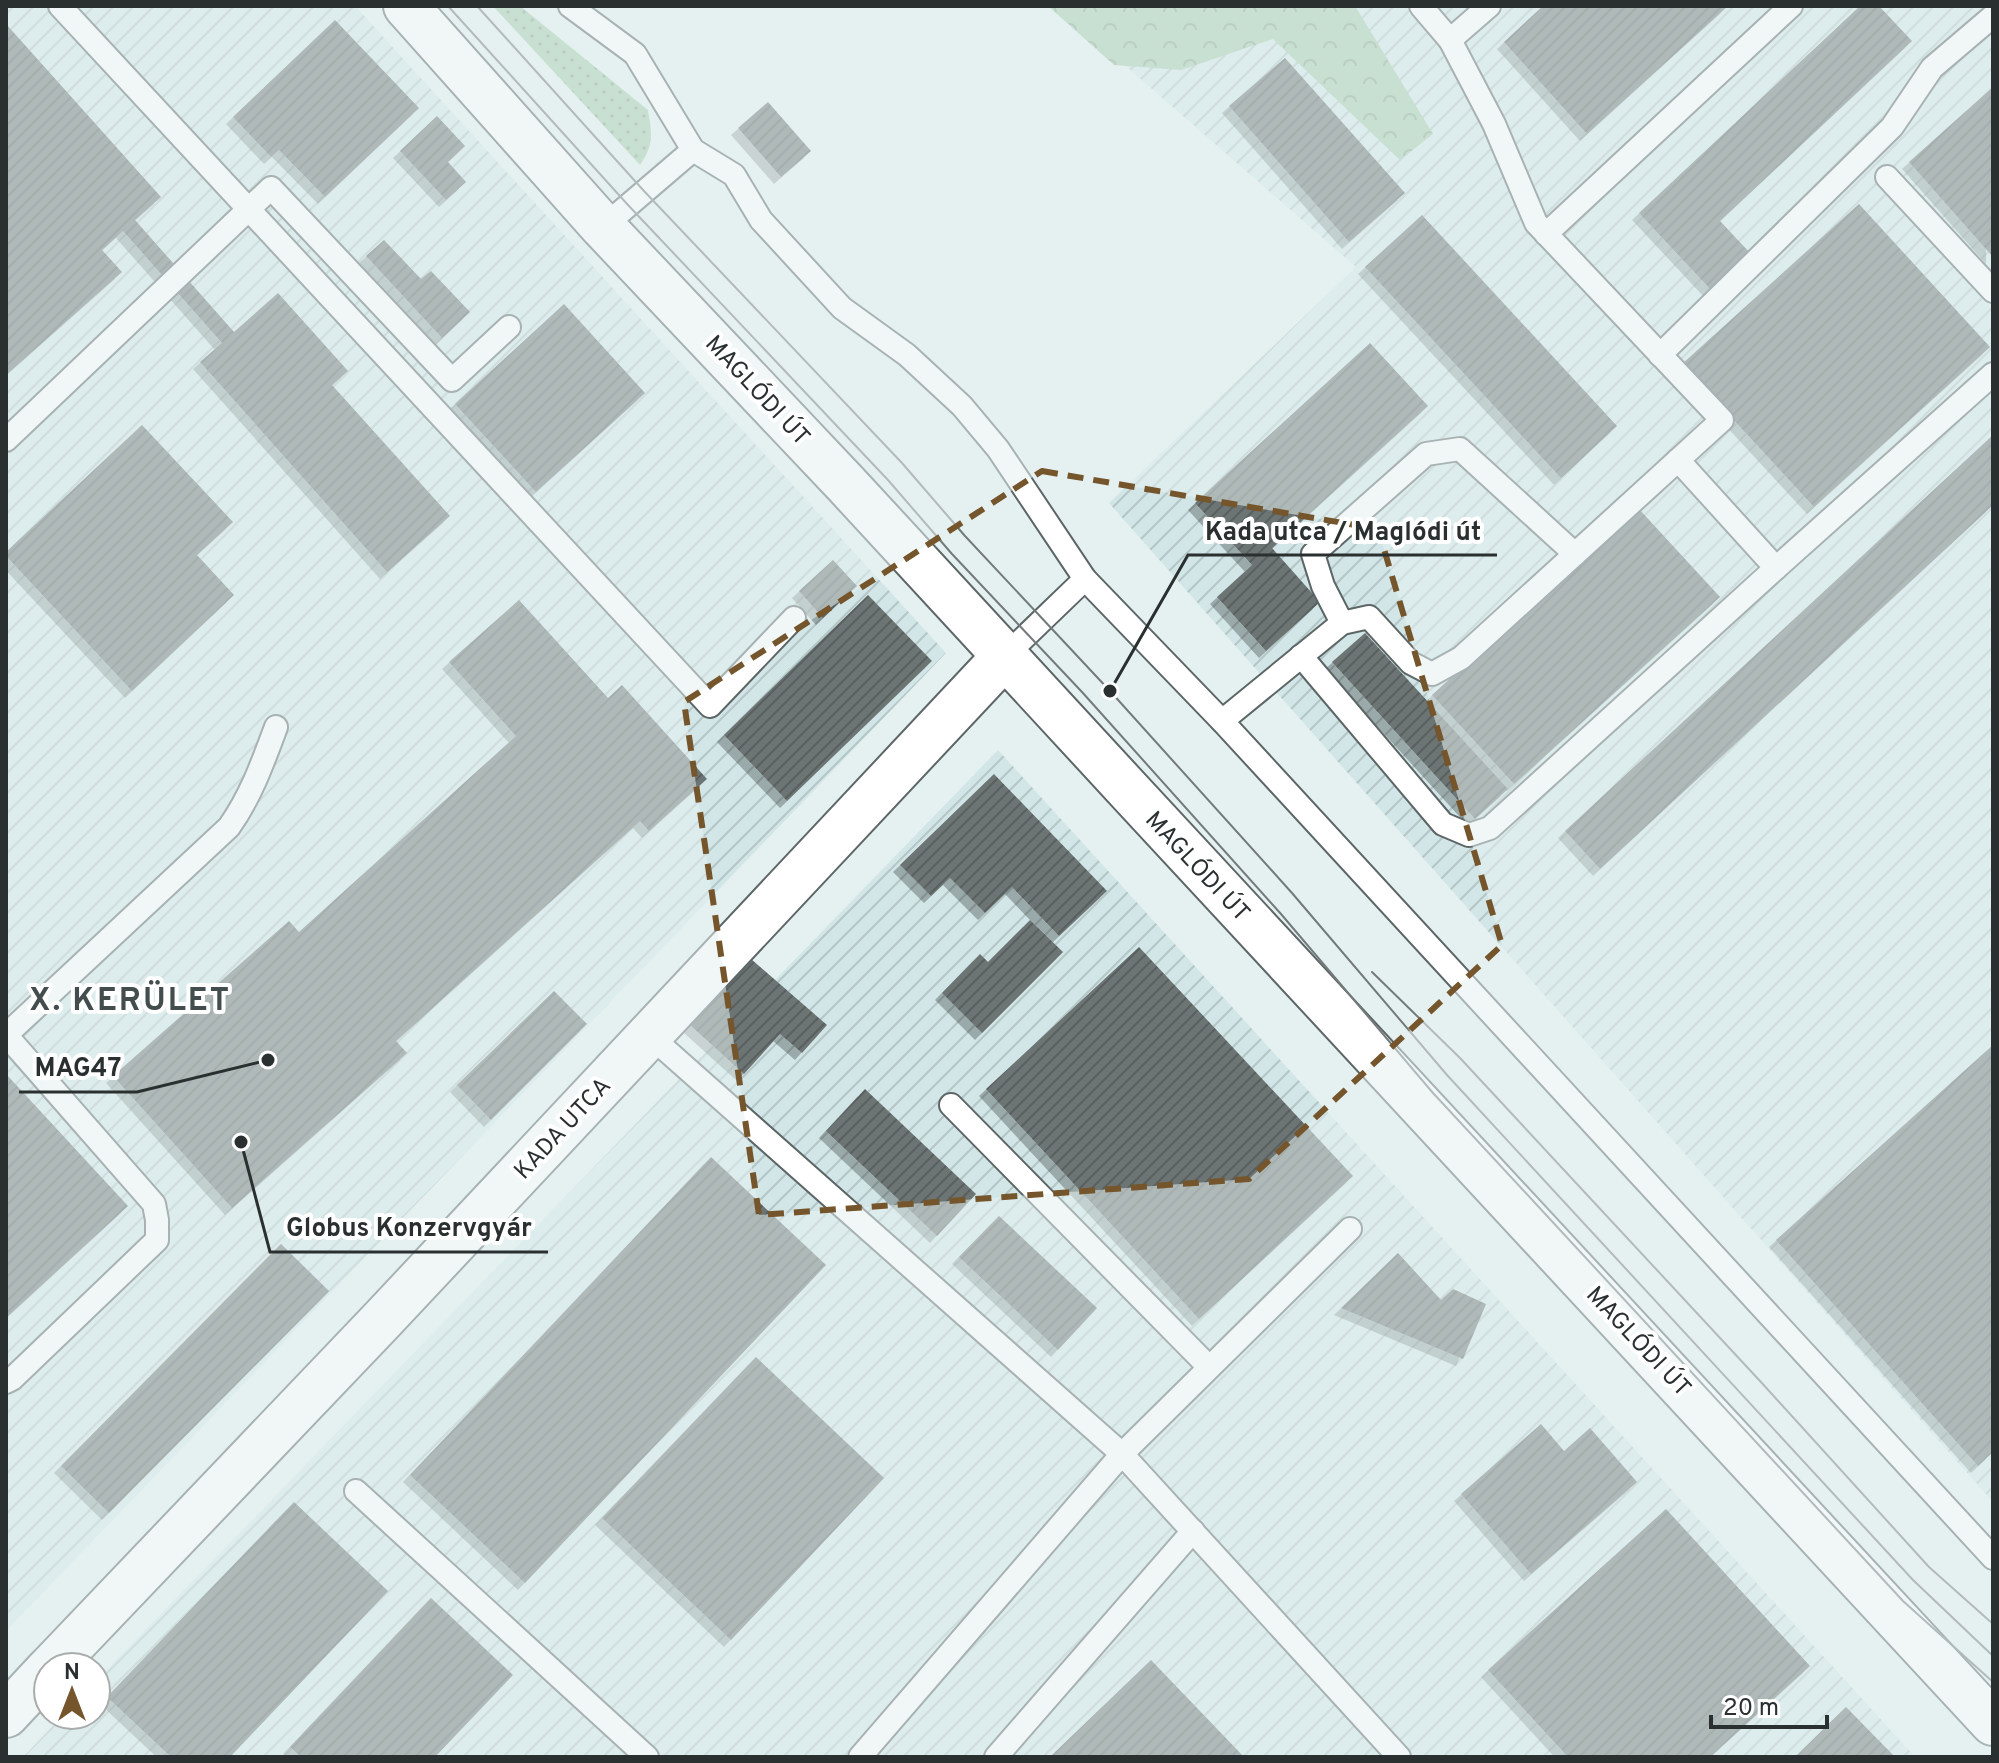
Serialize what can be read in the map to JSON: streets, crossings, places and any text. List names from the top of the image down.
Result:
{
  "streets": {
    "street": ["MAGLÓDI ÚT", "KADA UTCA"]
  },
  "crossings": [
    ["MAGLÓDI ÚT", "KADA UTCA"]
  ],
  "districts": ["X. KERÜLET"],
  "places": ["Kada utca / Maglódi út", "MAG47", "Globus Konzervgyár"],
  "scale_bar": "20 m",
  "north": "top"
}
